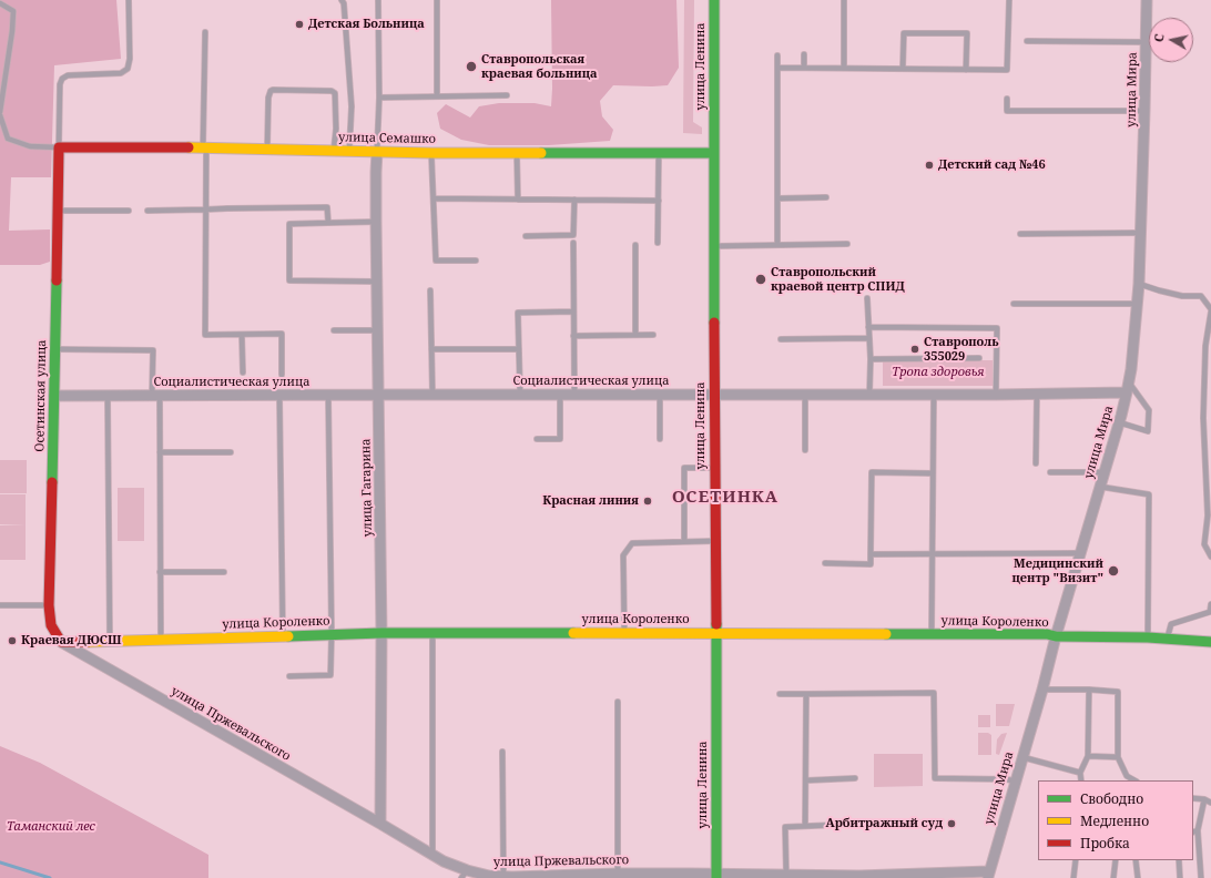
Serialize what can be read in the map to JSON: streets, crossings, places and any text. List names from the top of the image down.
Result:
{
  "streets": {
    "street": [
      "улица Ленина",
      "улица Мира",
      "улица Семашко",
      "Социалистическая улица",
      "Осетинская улица",
      "улица Гагарина",
      "улица Короленко",
      "улица Пржевальского"
    ]
  },
  "crossings": [
    ["улица Ленина", "улица Семашко"],
    ["улица Ленина", "Социалистическая улица"],
    ["улица Ленина", "улица Короленко"],
    ["улица Ленина", "улица Пржевальского"],
    ["улица Мира", "Социалистическая улица"],
    ["улица Мира", "улица Короленко"],
    ["улица Мира", "улица Пржевальского"],
    ["улица Семашко", "Осетинская улица"],
    ["улица Семашко", "улица Гагарина"],
    ["Социалистическая улица", "Осетинская улица"],
    ["Социалистическая улица", "улица Гагарина"],
    ["Осетинская улица", "улица Короленко"],
    ["Осетинская улица", "улица Пржевальского"],
    ["улица Гагарина", "улица Короленко"],
    ["улица Гагарина", "улица Пржевальского"],
    ["улица Короленко", "улица Пржевальского"]
  ],
  "districts": ["ОСЕТИНКА"],
  "parks": ["Тропа здоровья", "Таманский лес"],
  "places": [
    "Детская Больница",
    "Ставропольская краевая больница",
    "Детский сад №46",
    "Ставропольский краевой центр СПИД",
    "Ставрополь 355029",
    "Красная линия",
    "Медицинский центр \"Визит\"",
    "Краевая ДЮСШ",
    "Арбитражный суд"
  ],
  "legend": ["Свободно", "Медленно", "Пробка"],
  "north": "left"
}
